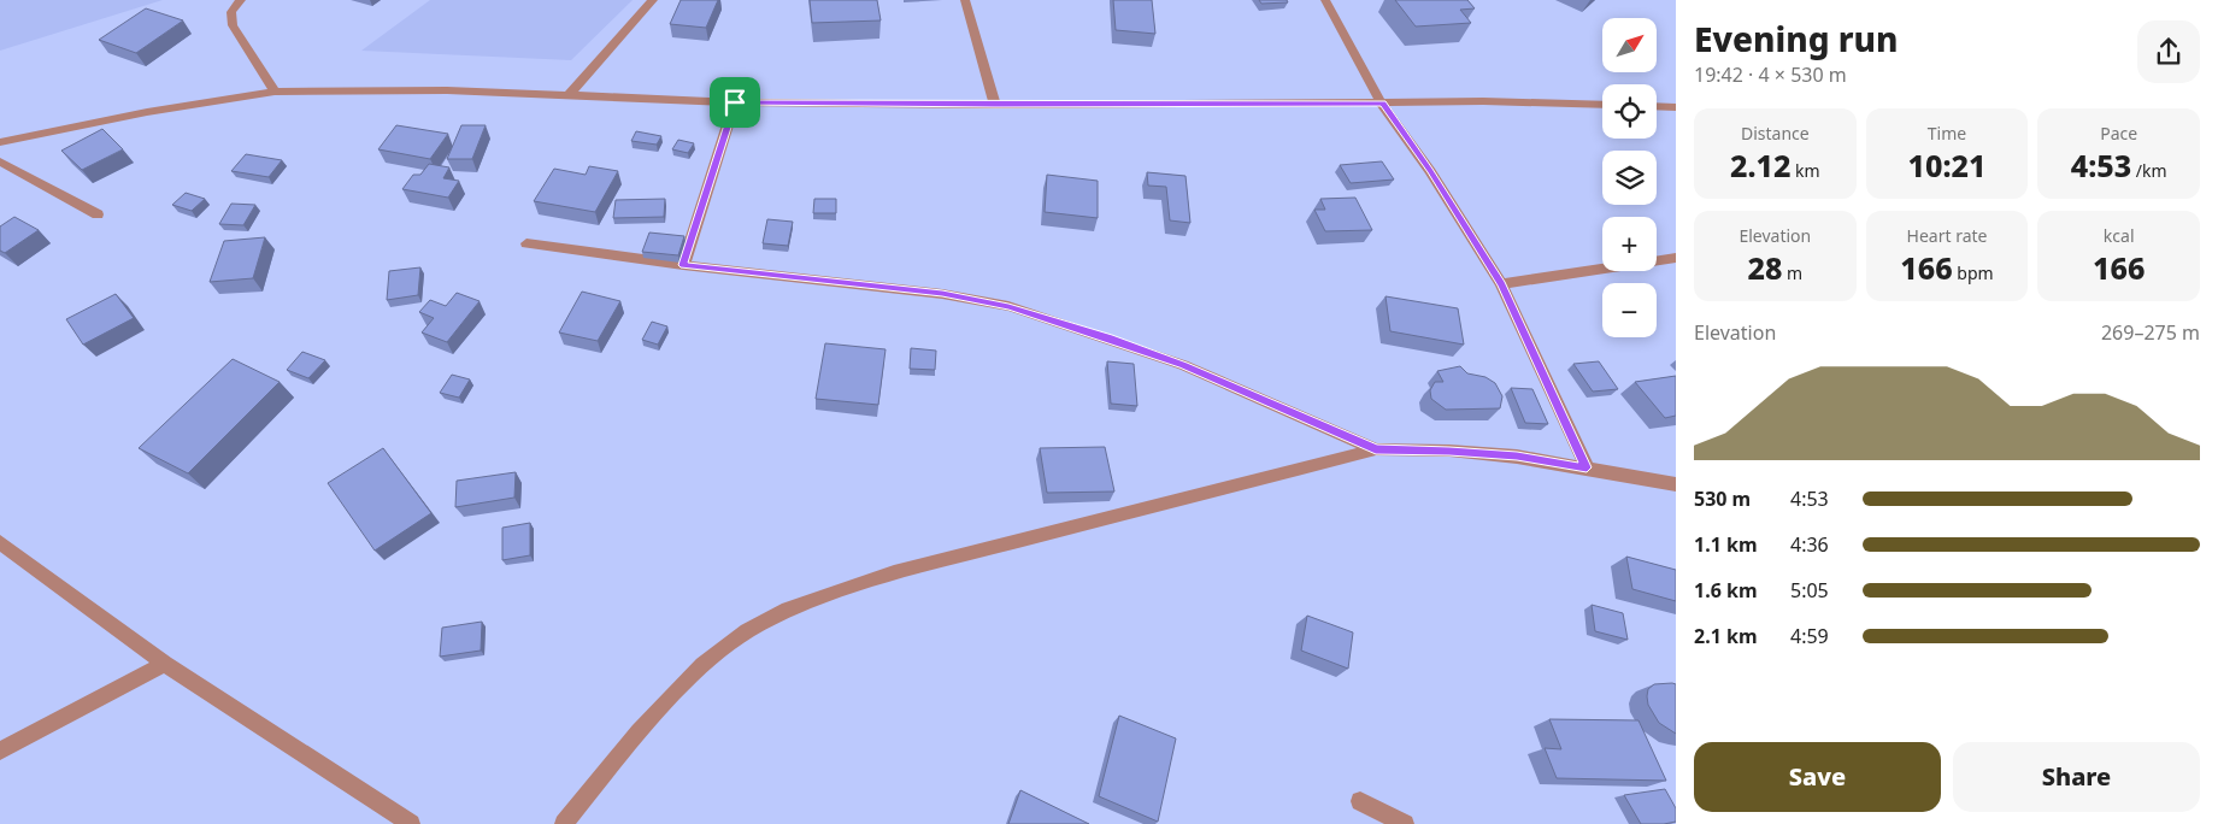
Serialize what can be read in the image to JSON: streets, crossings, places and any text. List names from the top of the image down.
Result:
{
  "north": "top right",
  "page": {
    "heading": ["Evening run", "19:42 · 4 × 530 m"],
    "map_buttons": ["+", "−"],
    "stats": [
      ["Distance", "2.12 km"],
      ["Time", "10:21"],
      ["Pace", "4:53 /km"],
      ["Elevation", "28 m"],
      ["Heart rate", "166 bpm"],
      ["kcal", "166"]
    ],
    "chart": ["Elevation", "269–275 m"],
    "list": [
      {
        "name": "530 m",
        "note": "4:53"
      },
      {
        "name": "1.1 km",
        "note": "4:36"
      },
      {
        "name": "1.6 km",
        "note": "5:05"
      },
      {
        "name": "2.1 km",
        "note": "4:59"
      }
    ],
    "buttons": ["Save", "Share"]
  }
}
